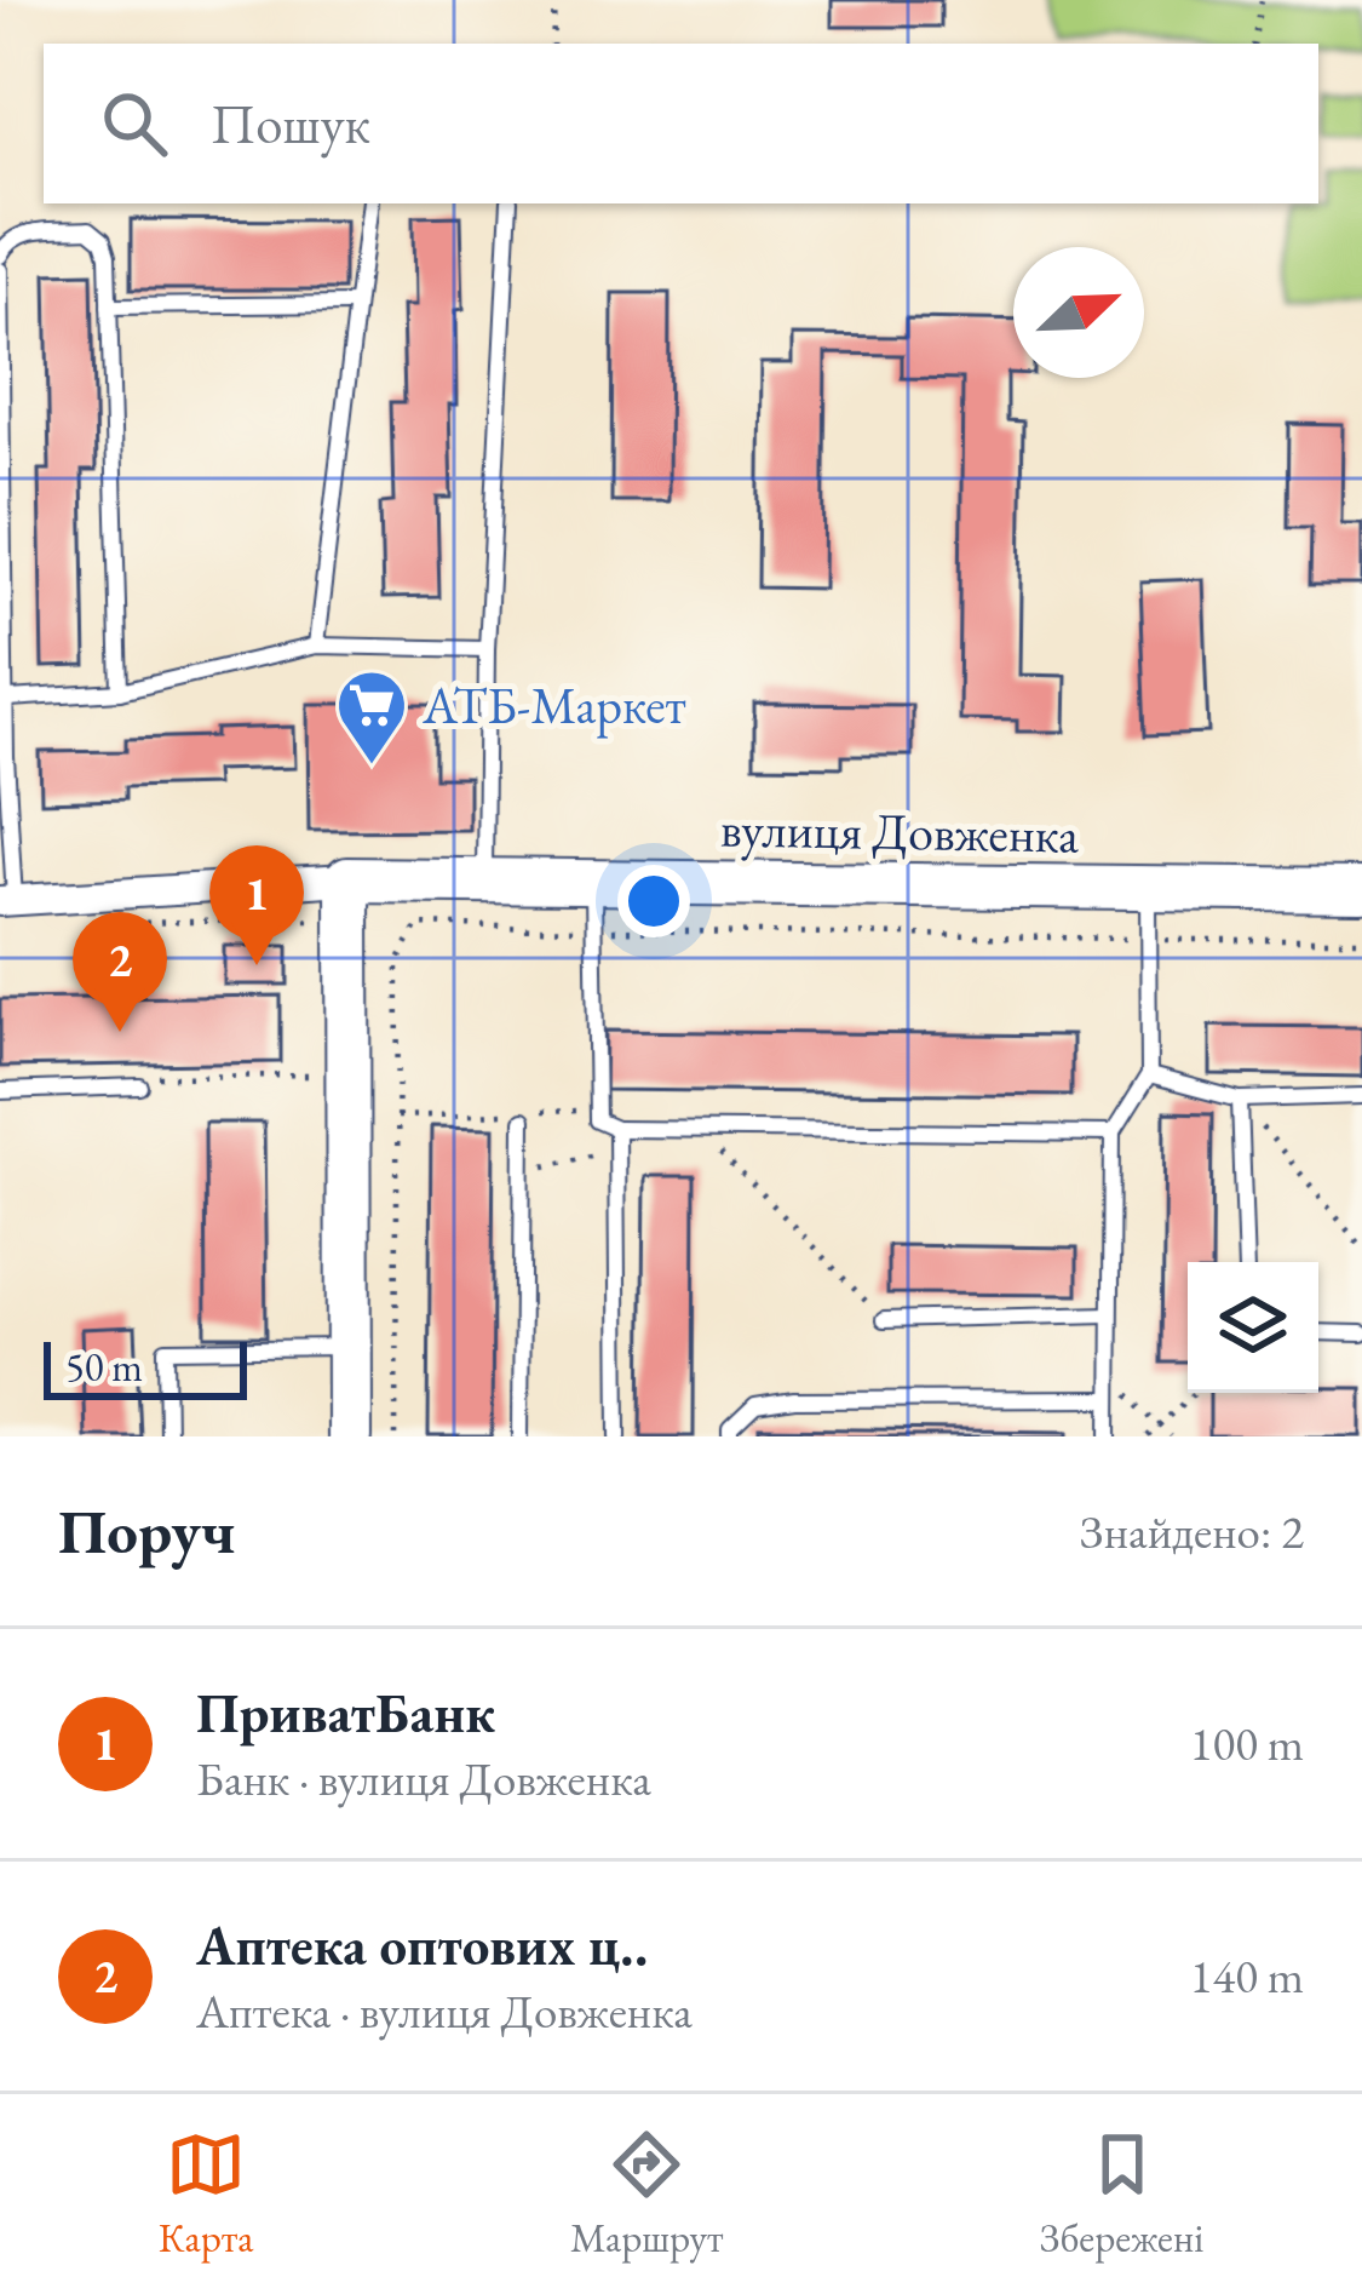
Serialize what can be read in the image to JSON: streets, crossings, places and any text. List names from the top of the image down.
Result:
{
  "streets": {
    "street": ["вулиця Довженка"]
  },
  "places": {
    "supermarket": ["АТБ-Маркет"]
  },
  "scale_bar": "50 m",
  "north": "top right",
  "page": {
    "search": "Пошук",
    "pins": ["1", "2"],
    "scale": "50 m",
    "heading": ["Поруч", "Знайдено: 2"],
    "list": [
      {
        "mark": "1",
        "name": "ПриватБанк",
        "note": "Банк · вулиця Довженка",
        "value": "100 m"
      },
      {
        "mark": "2",
        "name": "Аптека оптових ц‥",
        "note": "Аптека · вулиця Довженка",
        "value": "140 m"
      }
    ],
    "nav": ["Карта", "Маршрут", "Збережені"]
  }
}
